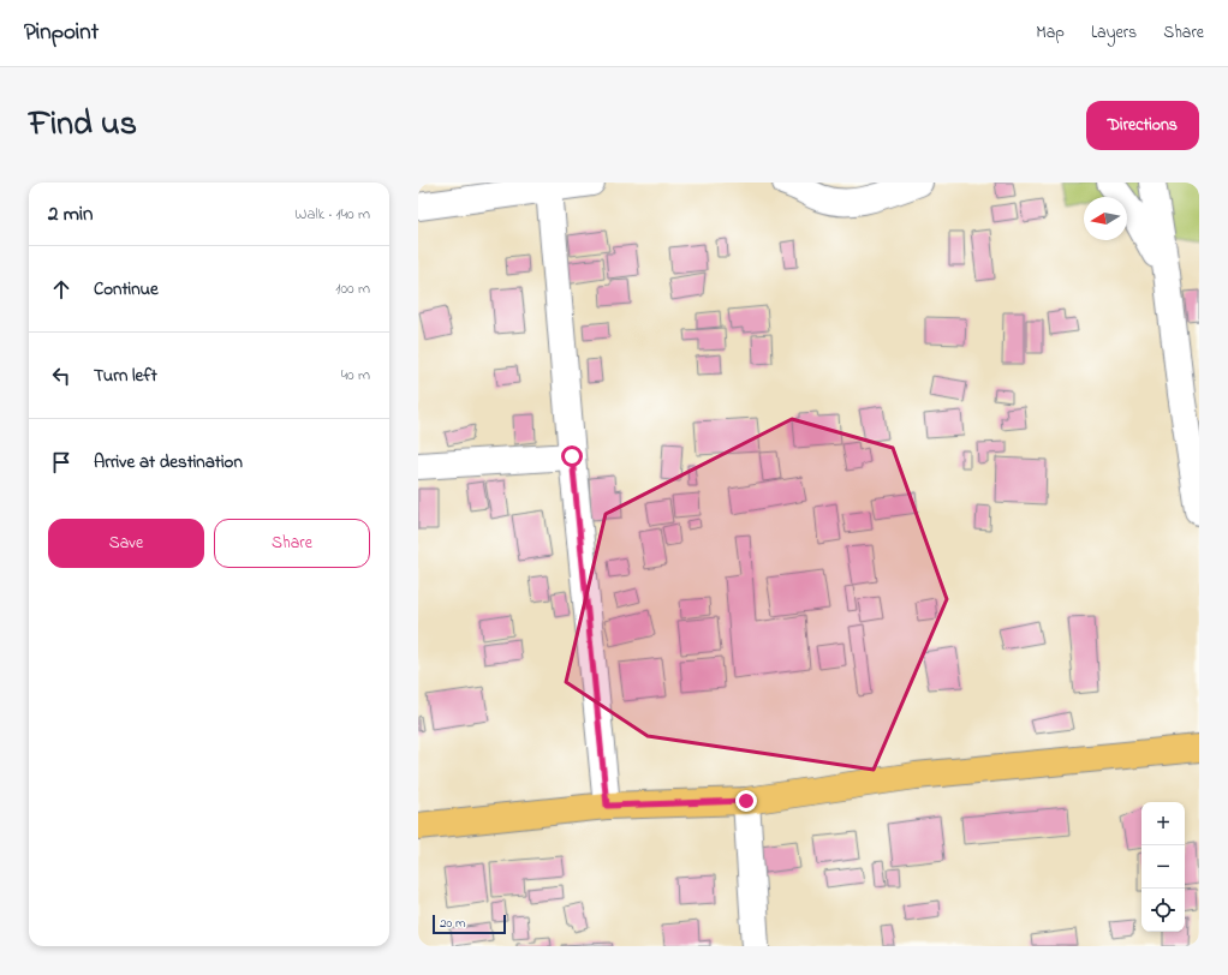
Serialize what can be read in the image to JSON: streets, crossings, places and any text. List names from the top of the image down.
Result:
{
  "scale_bar": "20 m",
  "north": "left",
  "page": {
    "header": "Pinpoint",
    "nav": ["Map", "Layers", "Share"],
    "title": "Find us",
    "buttons": [
      "Directions",
      ["Save", "Share"]
    ],
    "heading": ["2 min", "Walk · 140 m"],
    "list": [
      ["Continue", "100 m"],
      ["Turn left", "40 m"],
      "Arrive at destination"
    ],
    "map_buttons": ["+", "−"],
    "scale": "20 m"
  }
}
